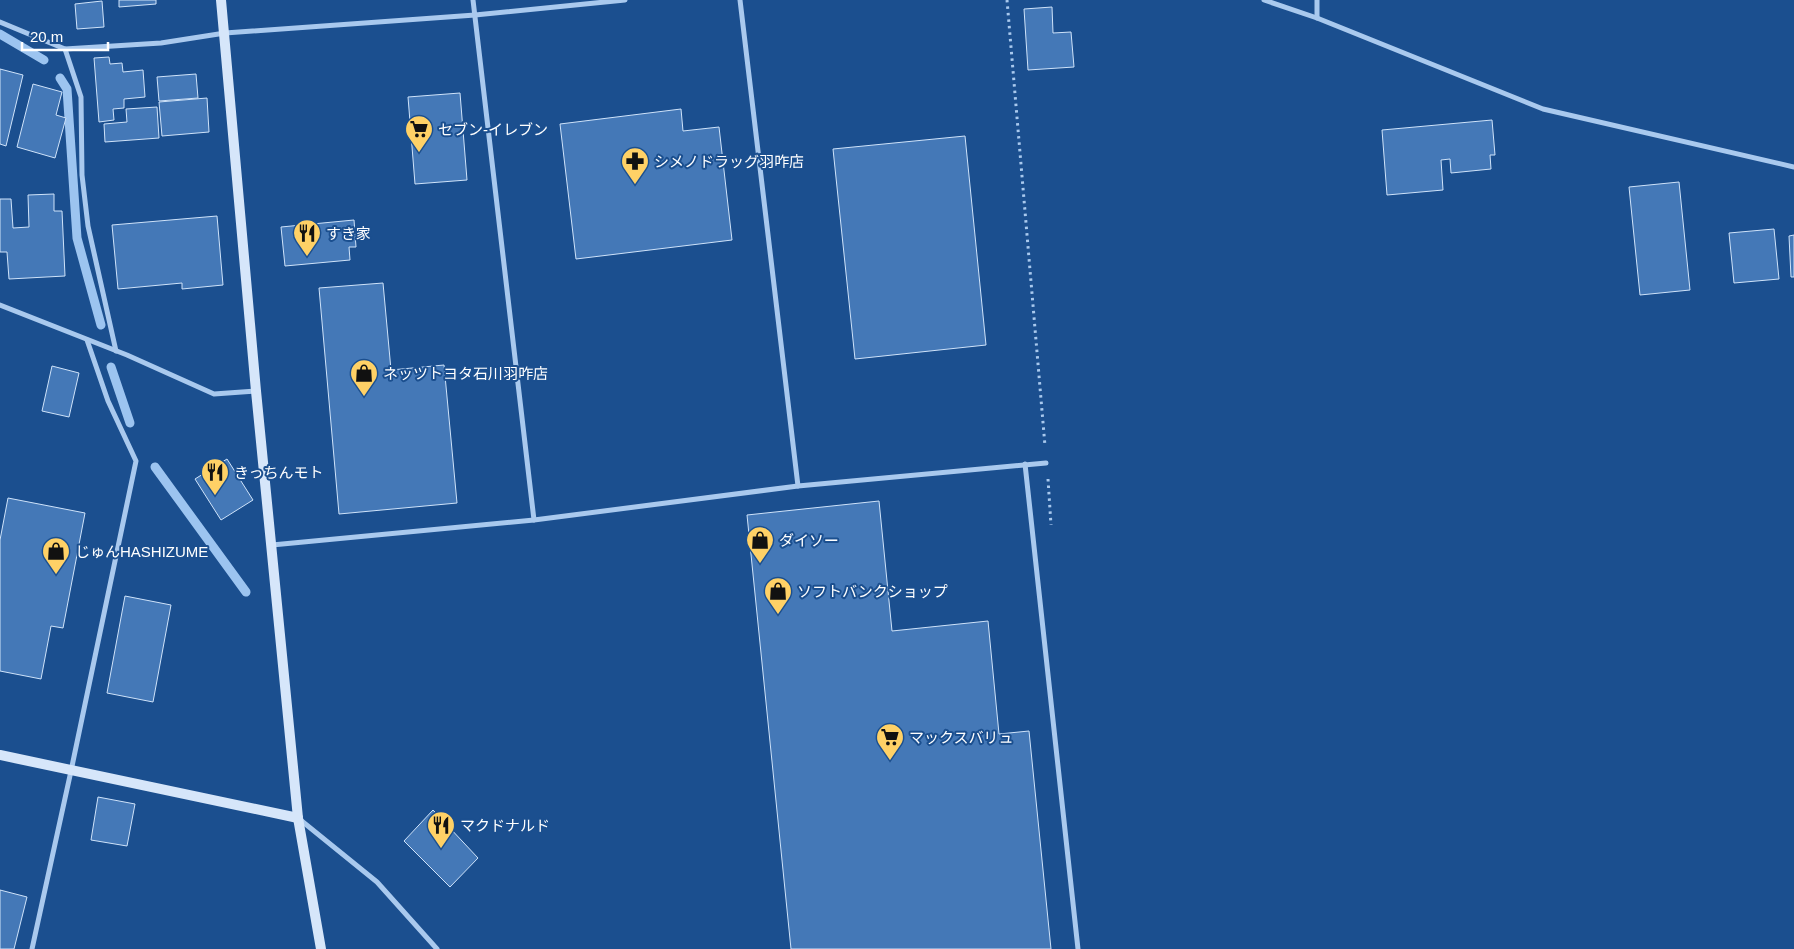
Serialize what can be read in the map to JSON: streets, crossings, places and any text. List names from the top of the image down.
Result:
{
  "places": {
    "supermarket": ["セブン-イレブン", "マックスバリュ"],
    "pharmacy": ["シメノドラッグ羽咋店"],
    "restaurant": ["すき家", "きっちんモト", "マクドナルド"],
    "shop": [
      "ネッツトヨタ石川羽咋店",
      "ダイソー",
      "じゅんHASHIZUME",
      "ソフトバンクショップ"
    ]
  },
  "scale_bar": "20 m"
}
